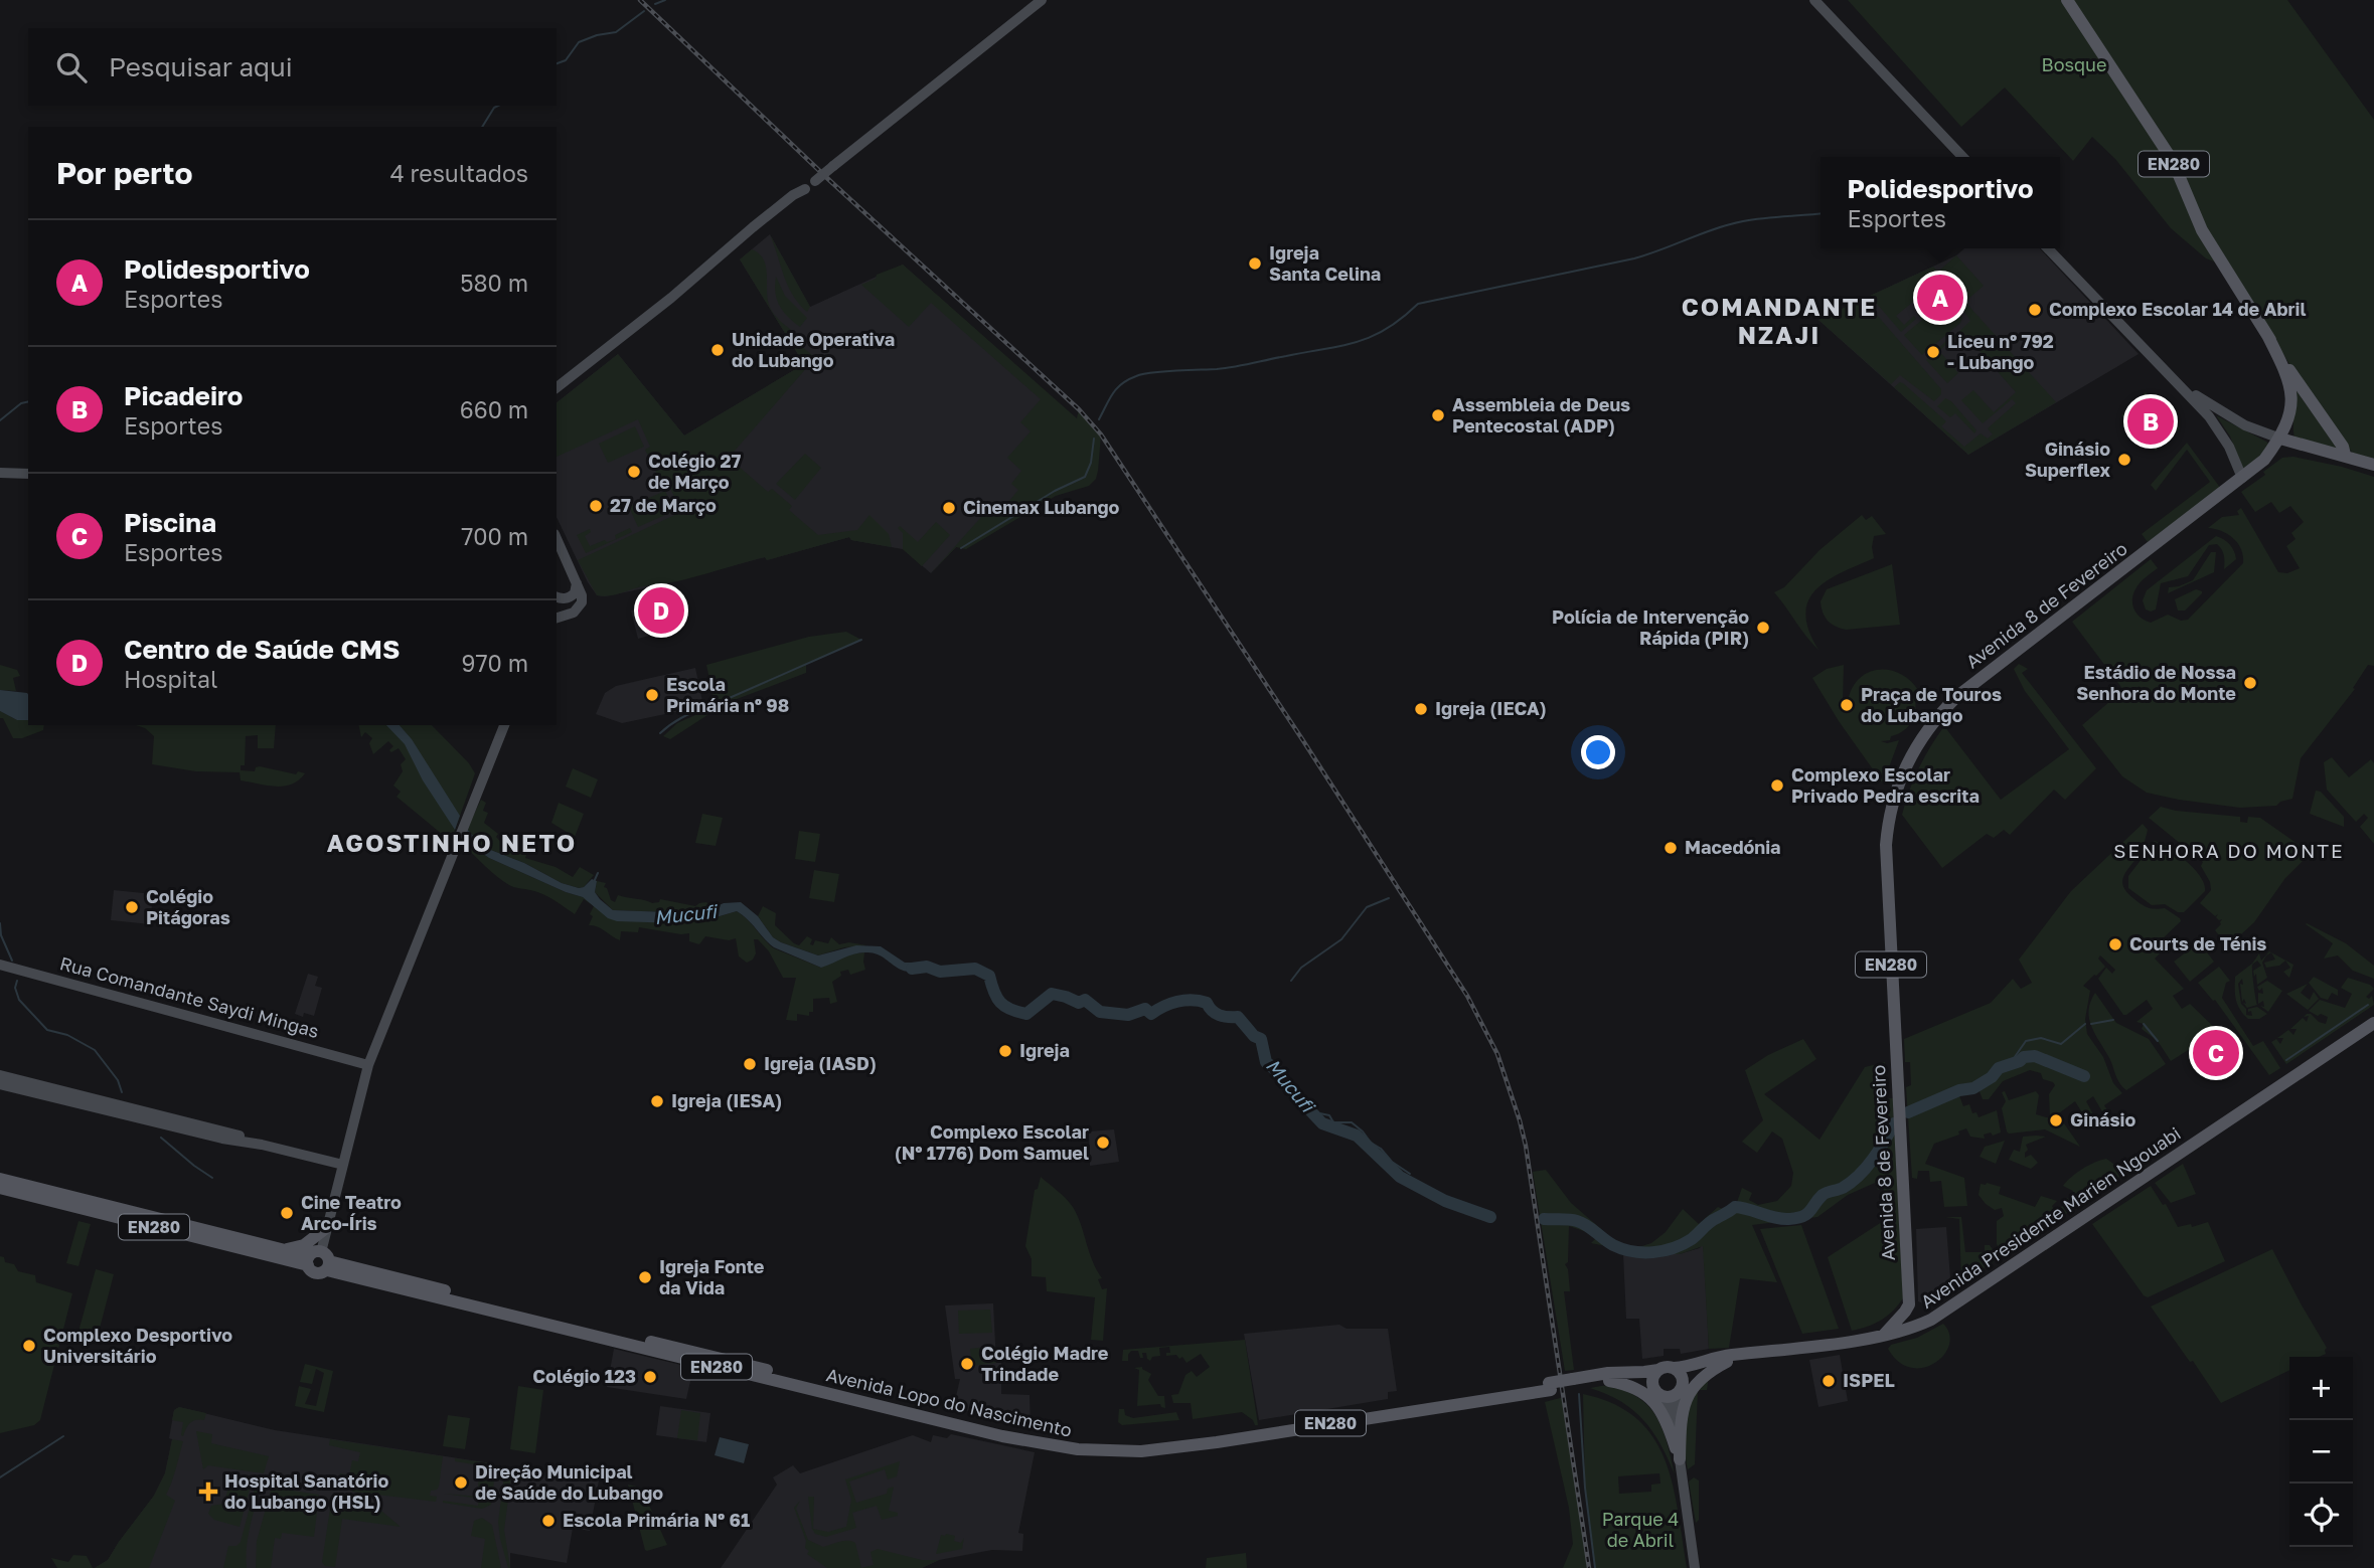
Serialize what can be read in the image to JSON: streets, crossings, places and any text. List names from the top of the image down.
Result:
{
  "streets": {
    "main road": [
      "EN280",
      "Avenida 8 de Fevereiro",
      "Avenida Presidente Marien Ngouabi",
      "Avenida Lopo do Nascimento"
    ],
    "street": ["Rua Comandante Saydi Mingas"]
  },
  "crossings": [
    ["EN280", "Avenida 8 de Fevereiro"],
    ["EN280", "Avenida Lopo do Nascimento"],
    ["Avenida 8 de Fevereiro", "Avenida Presidente Marien Ngouabi"],
    ["Avenida Presidente Marien Ngouabi", "Avenida Lopo do Nascimento"]
  ],
  "districts": ["COMANDANTE NZAJI", "AGOSTINHO NETO", "SENHORA DO MONTE"],
  "water": ["Mucufi"],
  "parks": ["Bosque", "Parque 4 de Abril"],
  "places": {
    "other": [
      "Igreja Santa Celina",
      "Complexo Escolar 14 de Abril",
      "Unidade Operativa do Lubango",
      "Liceu nº 792 - Lubango",
      "Assembleia de Deus Pentecostal (ADP)",
      "Ginásio Superflex",
      "Colégio 27 de Março",
      "27 de Março",
      "Cinemax Lubango",
      "Polícia de Intervenção Rápida (PIR)",
      "Estádio de Nossa Senhora do Monte",
      "Escola Primária nº 98",
      "Praça de Touros do Lubango",
      "Igreja (IECA)",
      "Complexo Escolar Privado Pedra escrita",
      "Macedónia",
      "Colégio Pitágoras",
      "Courts de Ténis",
      "Igreja",
      "Igreja (IASD)",
      "Igreja (IESA)",
      "Ginásio",
      "Complexo Escolar (Nº 1776) Dom Samuel",
      "Cine Teatro Arco-Íris",
      "Igreja Fonte da Vida",
      "Complexo Desportivo Universitário",
      "Colégio Madre Trindade",
      "Colégio 123",
      "ISPEL",
      "Direção Municipal de Saúde do Lubango",
      "Escola Primária Nº 61"
    ],
    "health": ["Hospital Sanatório do Lubango (HSL)"]
  },
  "page": {
    "search": "Pesquisar aqui",
    "heading": ["Por perto", "4 resultados"],
    "popup": ["Polidesportivo", "Esportes"],
    "list": [
      {
        "mark": "A",
        "name": "Polidesportivo",
        "note": "Esportes",
        "value": "580 m"
      },
      {
        "mark": "B",
        "name": "Picadeiro",
        "note": "Esportes",
        "value": "660 m"
      },
      {
        "mark": "C",
        "name": "Piscina",
        "note": "Esportes",
        "value": "700 m"
      },
      {
        "mark": "D",
        "name": "Centro de Saúde CMS",
        "note": "Hospital",
        "value": "970 m"
      }
    ],
    "pins": [
      "A",
      "B",
      "D",
      "C"
    ],
    "map_buttons": ["+", "−"]
  }
}
